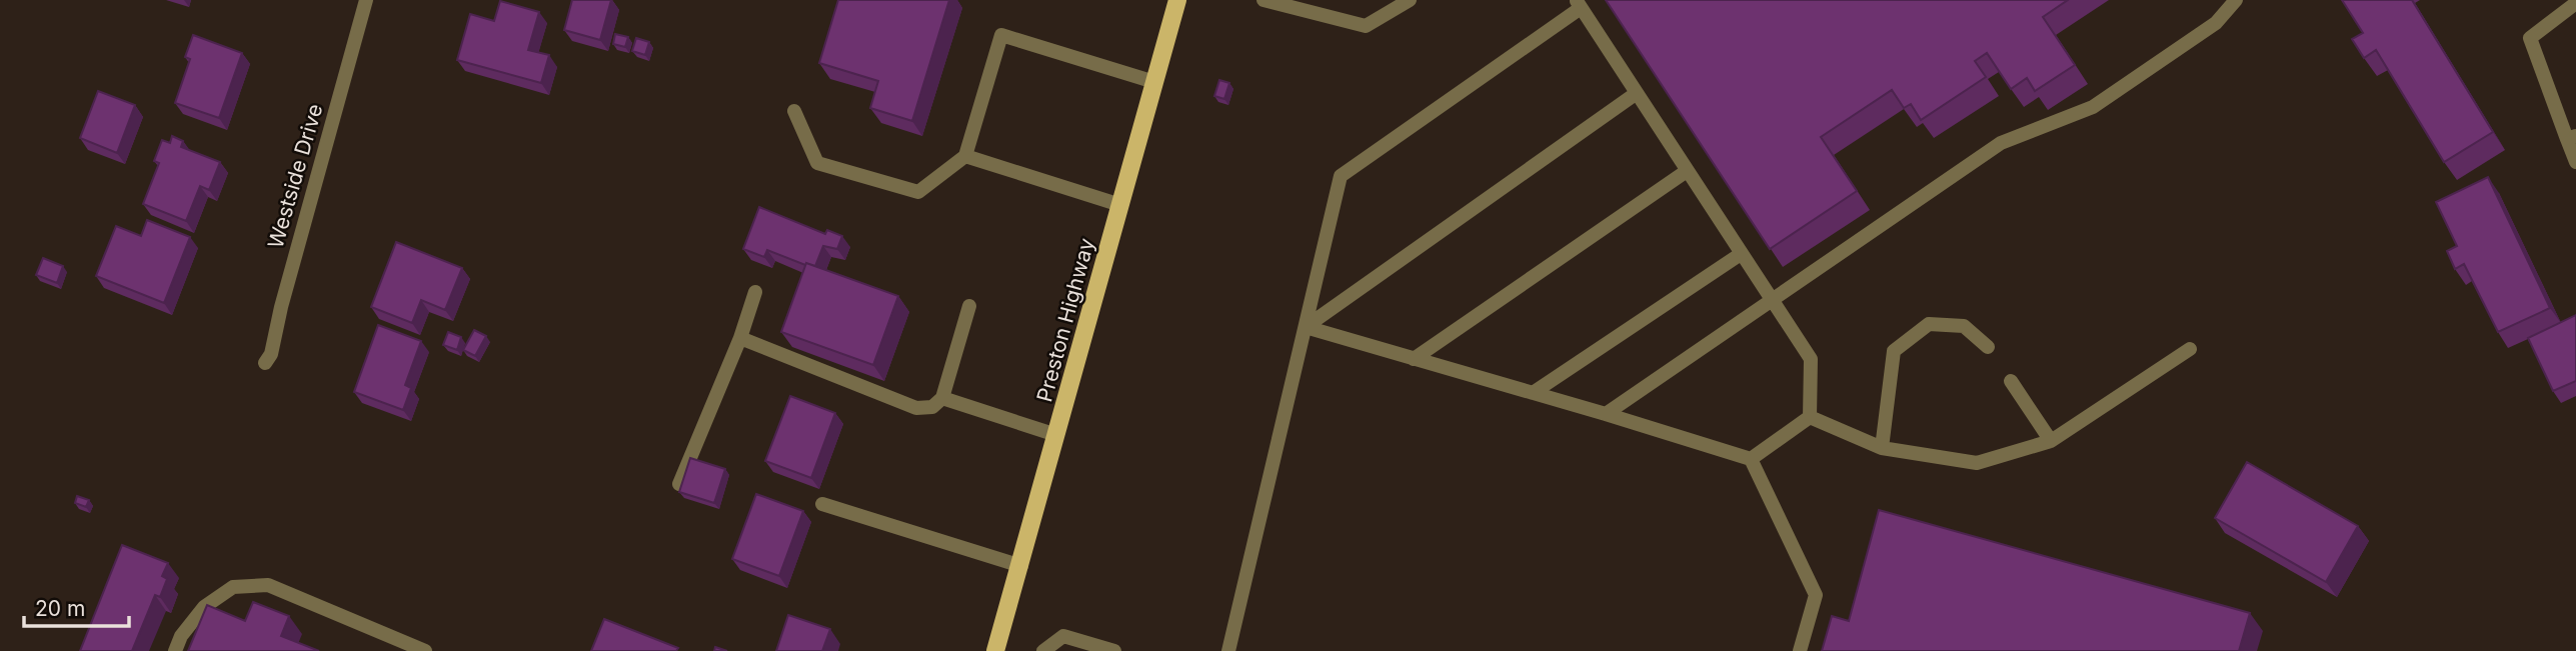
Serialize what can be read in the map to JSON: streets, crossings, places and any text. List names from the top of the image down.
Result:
{
  "streets": {
    "main road": ["Preston Highway"],
    "street": ["Westside Drive"]
  },
  "scale_bar": "20 m"
}
